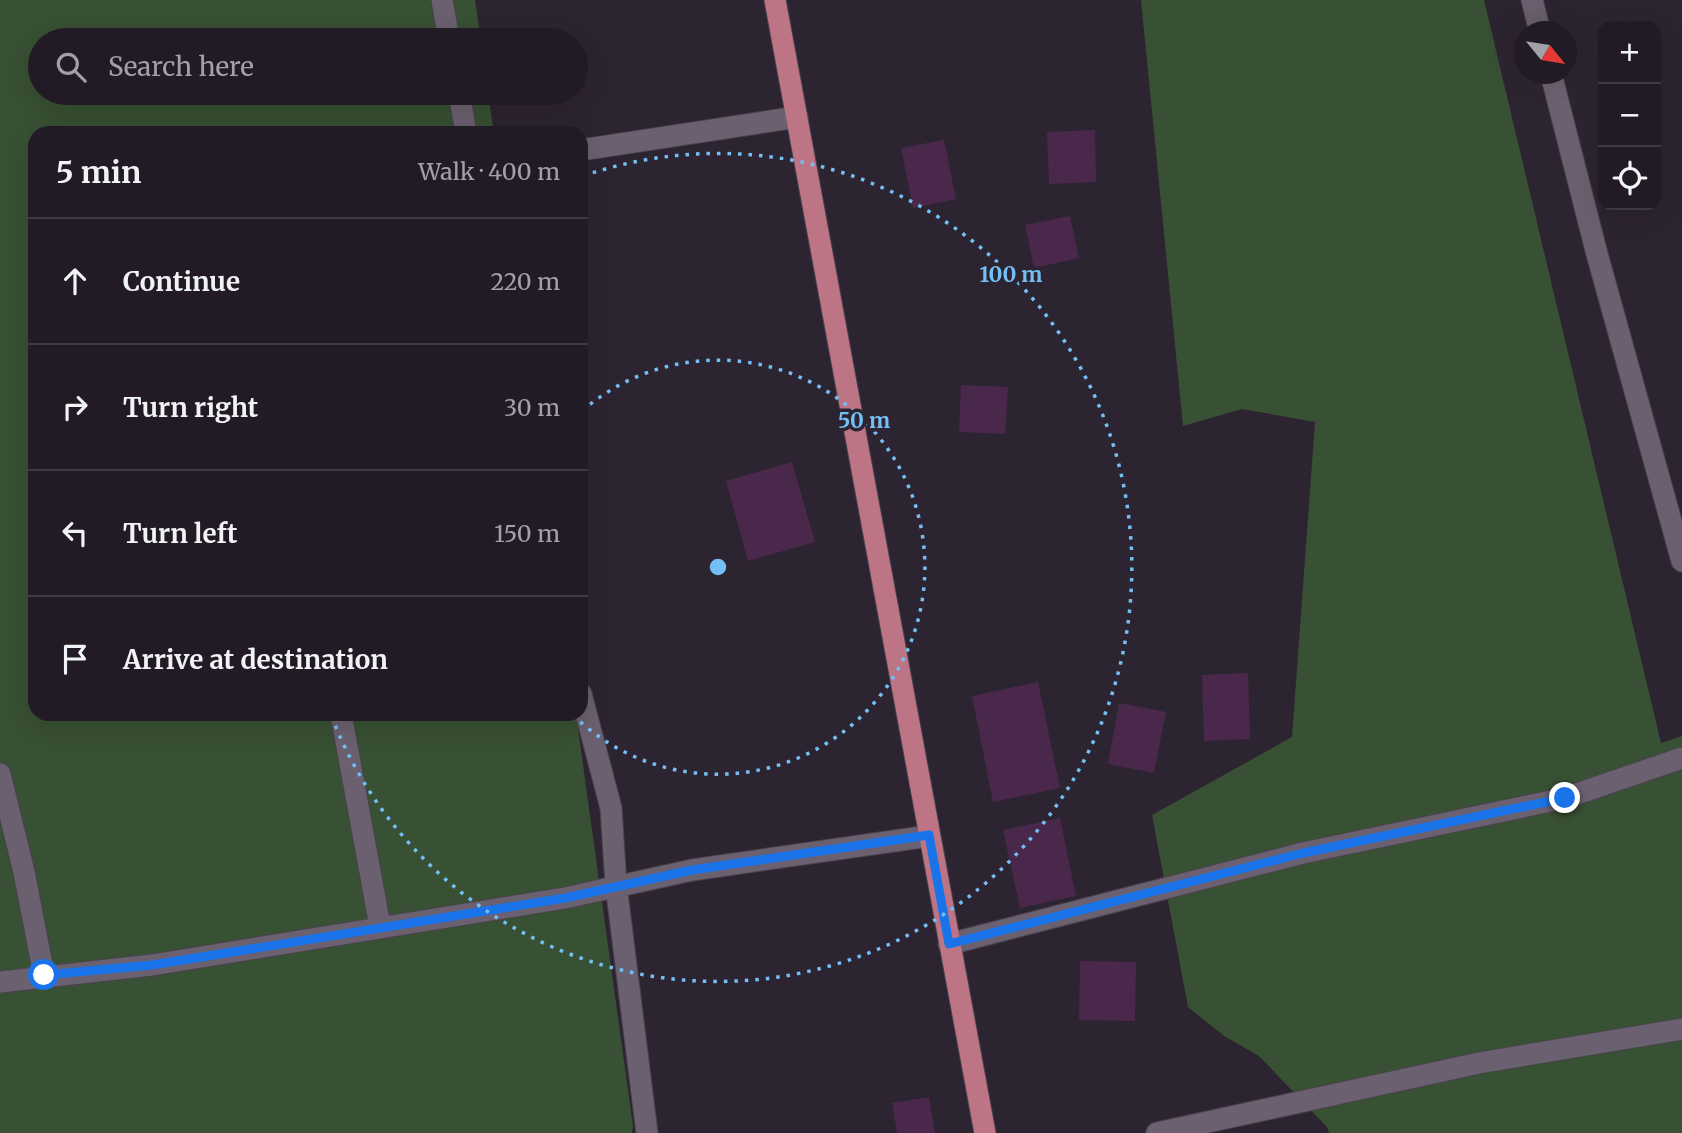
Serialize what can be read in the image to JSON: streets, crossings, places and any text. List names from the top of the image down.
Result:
{
  "north": "bottom right",
  "page": {
    "map_buttons": ["+", "−"],
    "search": "Search here",
    "heading": ["5 min", "Walk · 400 m"],
    "list": [
      ["Continue", "220 m"],
      ["Turn right", "30 m"],
      ["Turn left", "150 m"],
      "Arrive at destination"
    ]
  },
  "rings": ["100 m", "50 m"]
}
